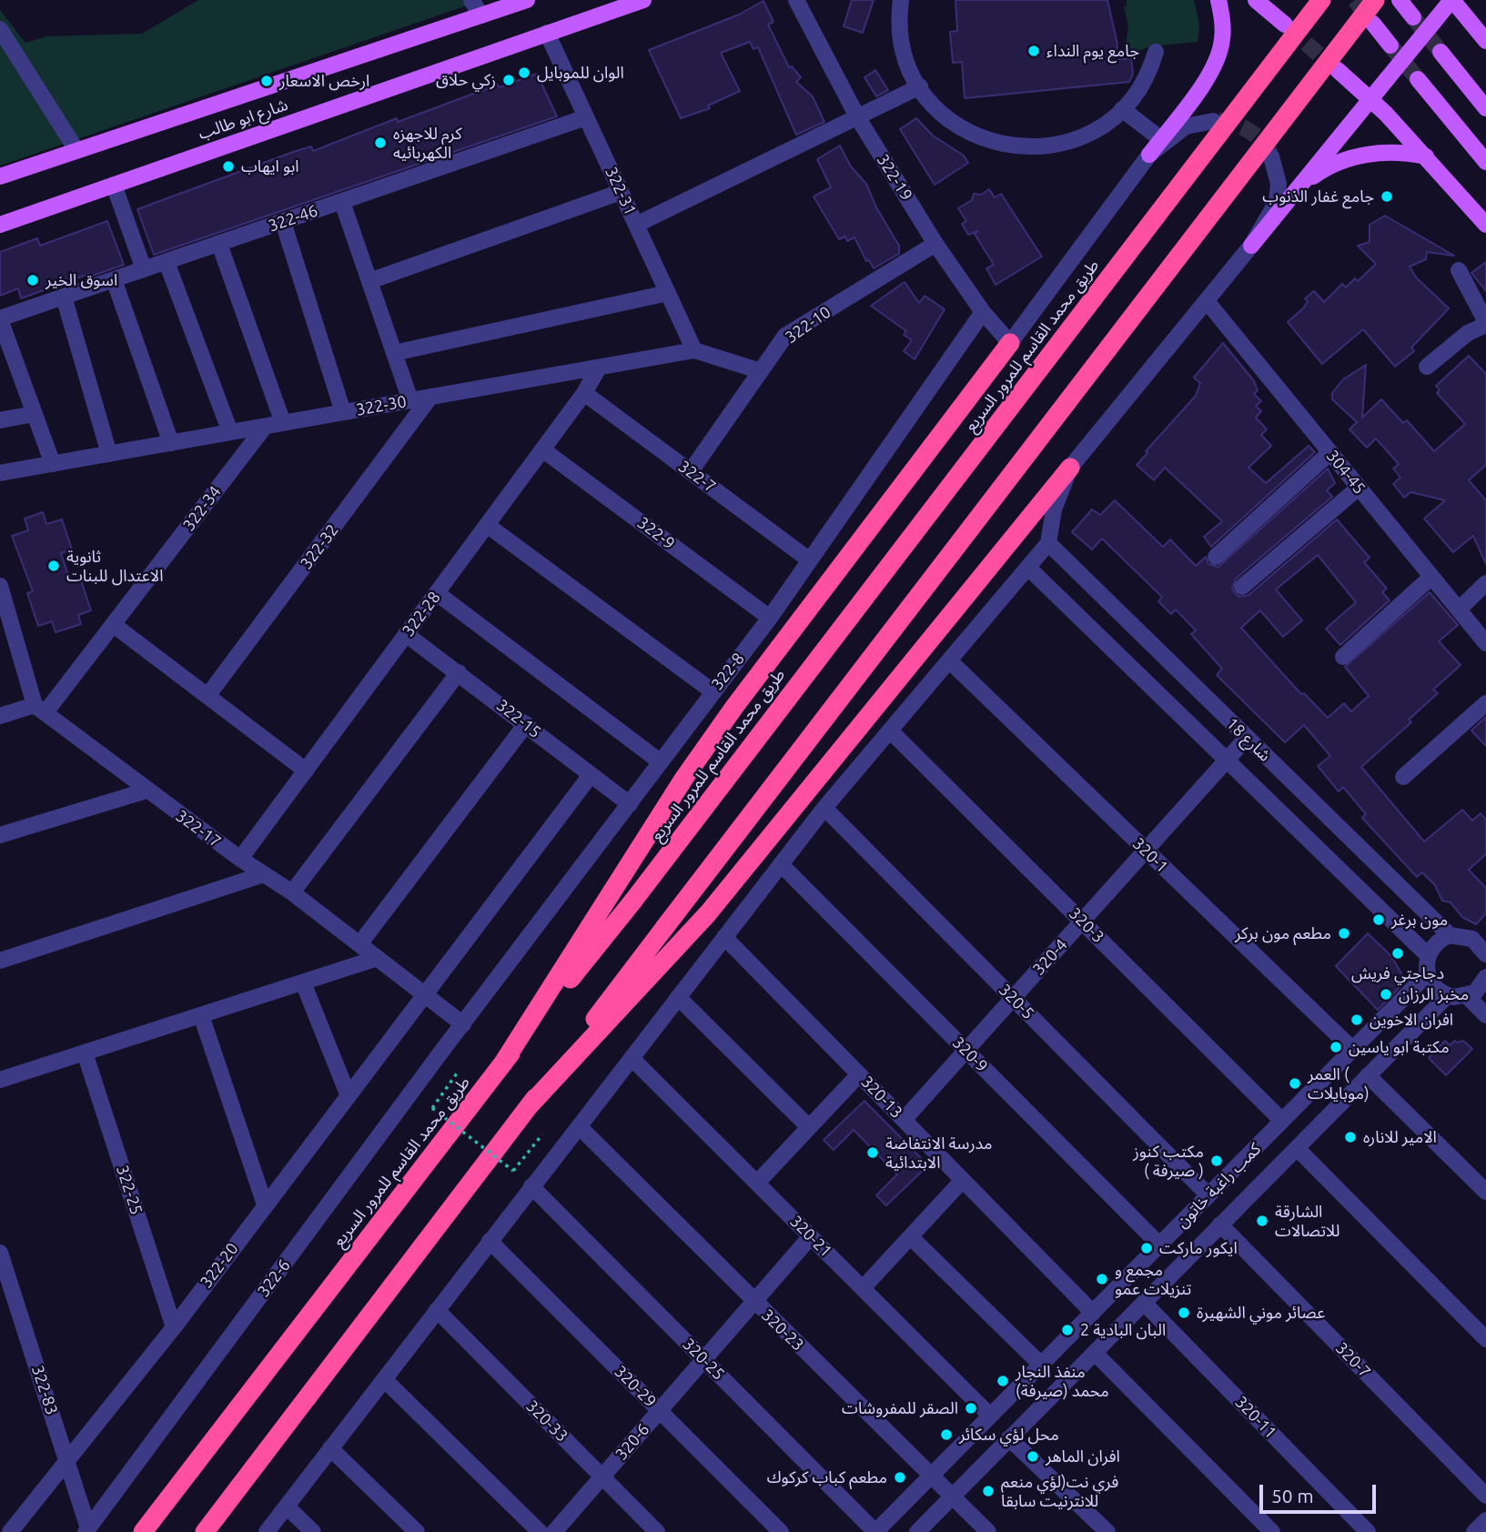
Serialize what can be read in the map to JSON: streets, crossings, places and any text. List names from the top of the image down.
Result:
{
  "streets": {
    "highway": ["طريق محمد القاسم للمرور السريع"],
    "main road": ["شارع ابو طالب"],
    "street": [
      "322-19",
      "322-31",
      "322-46",
      "322-10",
      "322-30",
      "304-45",
      "322-7",
      "322-34",
      "322-9",
      "322-32",
      "322-28",
      "322-8",
      "322-15",
      "شارع 18",
      "322-17",
      "320-1",
      "320-3",
      "320-4",
      "320-5",
      "320-9",
      "320-13",
      "كمب راغبة خاتون",
      "322-25",
      "320-21",
      "322-20",
      "322-6",
      "320-23",
      "320-25",
      "320-7",
      "320-29",
      "322-83",
      "320-11",
      "320-33",
      "320-6"
    ]
  },
  "crossings": [
    ["شارع ابو طالب", "322-31"],
    ["322-19", "322-10"],
    ["322-19", "322-8"],
    ["322-31", "322-46"],
    ["322-31", "322-30"],
    ["322-10", "322-30"],
    ["322-10", "322-7"],
    ["322-30", "322-34"],
    ["322-30", "322-32"],
    ["322-30", "322-28"],
    ["322-7", "322-28"],
    ["322-7", "322-8"],
    ["322-34", "322-17"],
    ["322-9", "322-28"],
    ["322-9", "322-8"],
    ["322-28", "322-15"],
    ["322-28", "322-17"],
    ["322-8", "322-15"],
    ["322-8", "322-17"],
    ["322-8", "322-6"],
    ["322-15", "322-20"],
    ["شارع 18", "320-4"],
    ["322-17", "322-20"],
    ["322-17", "322-6"],
    ["320-1", "320-4"],
    ["320-1", "كمب راغبة خاتون"],
    ["320-3", "320-4"],
    ["320-3", "كمب راغبة خاتون"],
    ["320-4", "320-5"],
    ["320-4", "320-9"],
    ["320-4", "320-13"],
    ["320-5", "كمب راغبة خاتون"],
    ["320-9", "كمب راغبة خاتون"],
    ["320-13", "كمب راغبة خاتون"],
    ["كمب راغبة خاتون", "320-21"],
    ["كمب راغبة خاتون", "320-23"],
    ["كمب راغبة خاتون", "320-25"],
    ["كمب راغبة خاتون", "320-7"],
    ["كمب راغبة خاتون", "320-11"],
    ["322-25", "322-20"],
    ["320-21", "320-6"],
    ["322-20", "322-83"],
    ["322-6", "322-83"],
    ["320-23", "320-6"],
    ["320-25", "320-6"],
    ["320-29", "320-6"],
    ["320-33", "320-6"]
  ],
  "places": [
    "جامع يوم النداء",
    "الوان للموبايل",
    "زكي حلاق",
    "ارخص الاسعار",
    "كرم للاجهزه الكهربائيه",
    "ابو ايهاب",
    "جامع غفار الذنوب",
    "اسوق الخير",
    "ثانوية الاعتدال للبنات",
    "مون برغر",
    "مطعم مون بركر",
    "دجاجتي فريش",
    "مخبز الرزان",
    "افران الاخوين",
    "مكتبة ابو ياسين",
    "العمر ( موبايلات)",
    "الامير للاناره",
    "مدرسة الانتفاضة الابتدائية",
    "مكتب كنوز ( صيرفة )",
    "الشارقة للاتصالات",
    "ايكور ماركت",
    "مجمع و تنزيلات عمو",
    "عصائر موني الشهيرة",
    "البان البادية 2",
    "منفذ النجار محمد (صيرفة)",
    "الصقر للمفروشات",
    "محل لؤي سكائر",
    "افران الماهر",
    "مطعم كباب كركوك",
    "فري نت(لؤي منعم للانترنيت سابقا"
  ],
  "scale_bar": "50 m"
}
